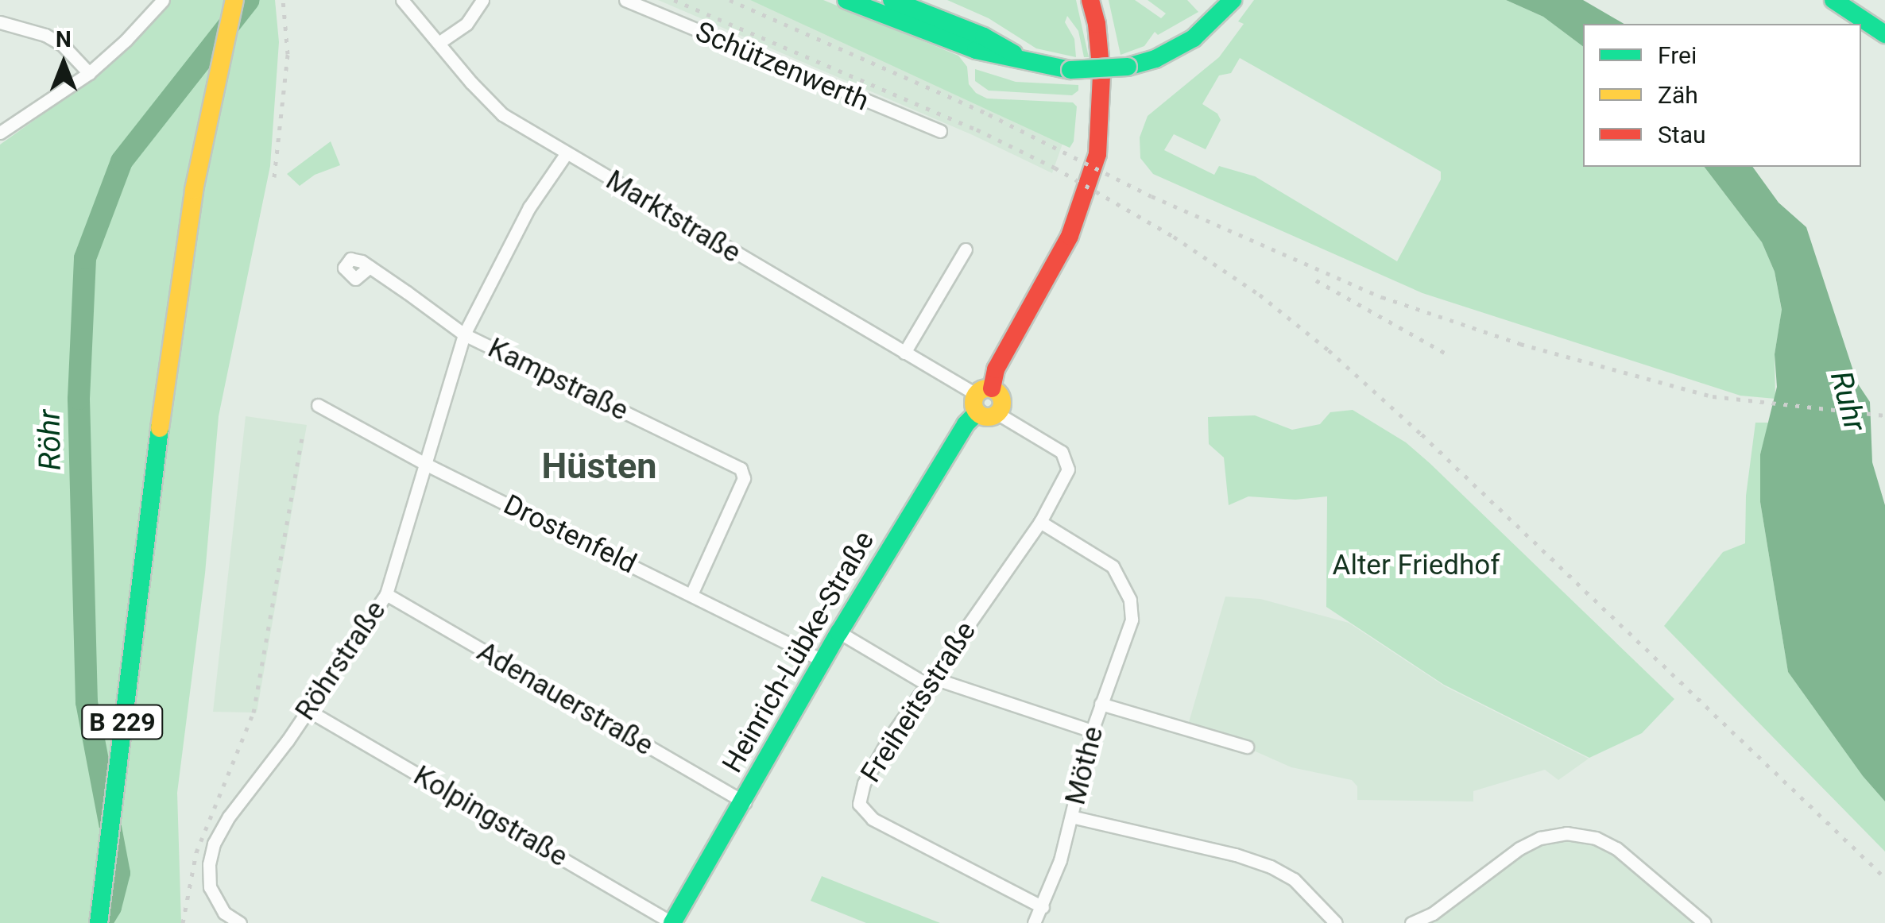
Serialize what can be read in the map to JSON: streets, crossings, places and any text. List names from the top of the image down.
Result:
{
  "streets": {
    "street": [
      "Schützenwerth",
      "Marktstraße",
      "Kampstraße",
      "Drostenfeld",
      "Heinrich-Lübke-Straße",
      "Röhrstraße",
      "Adenauerstraße",
      "Freiheitsstraße",
      "B 229",
      "Möthe",
      "Kolpingstraße"
    ]
  },
  "crossings": [
    ["Marktstraße", "Heinrich-Lübke-Straße"],
    ["Marktstraße", "Röhrstraße"],
    ["Marktstraße", "Freiheitsstraße"],
    ["Kampstraße", "Drostenfeld"],
    ["Kampstraße", "Röhrstraße"],
    ["Drostenfeld", "Heinrich-Lübke-Straße"],
    ["Drostenfeld", "Röhrstraße"],
    ["Heinrich-Lübke-Straße", "Adenauerstraße"],
    ["Heinrich-Lübke-Straße", "Freiheitsstraße"],
    ["Heinrich-Lübke-Straße", "Kolpingstraße"],
    ["Röhrstraße", "Adenauerstraße"],
    ["Röhrstraße", "Kolpingstraße"],
    ["Freiheitsstraße", "Möthe"]
  ],
  "districts": ["Hüsten"],
  "water": ["Ruhr", "Röhr"],
  "parks": ["Alter Friedhof"],
  "legend": ["Frei", "Zäh", "Stau"],
  "north": "top"
}
